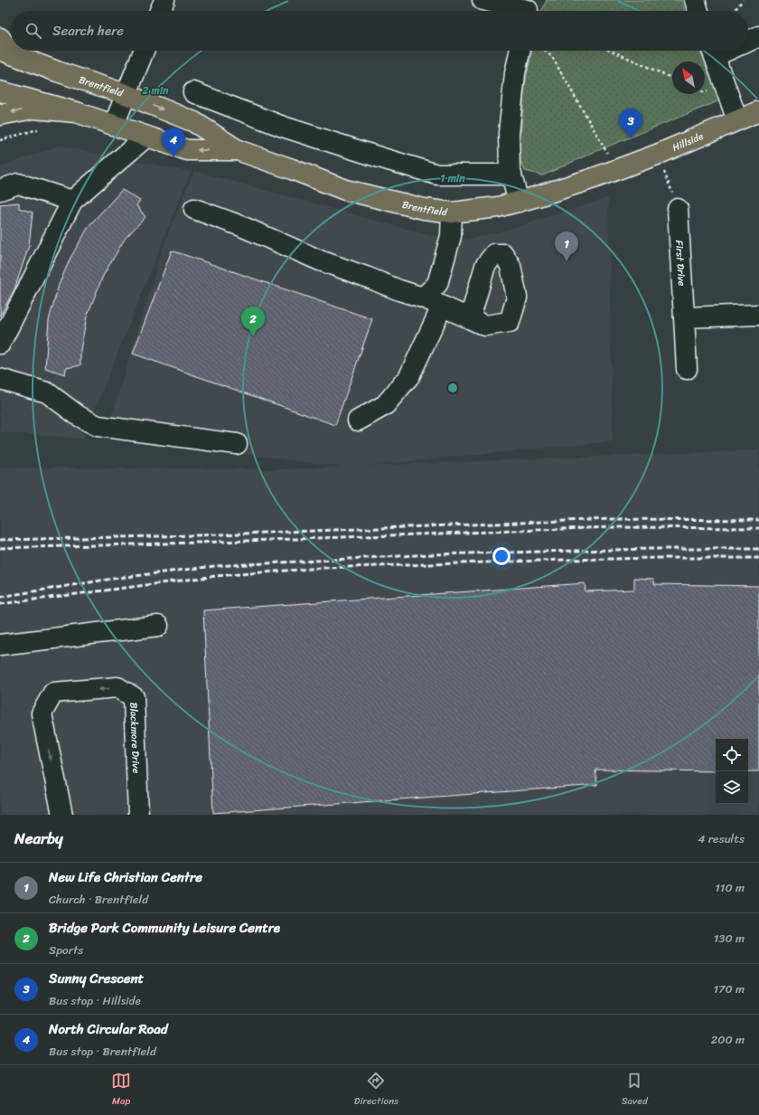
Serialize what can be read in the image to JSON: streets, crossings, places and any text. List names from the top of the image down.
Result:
{
  "streets": {
    "main road": ["Brentfield", "Hillside"],
    "street": ["First Drive", "Blackmore Drive"]
  },
  "crossings": [
    ["Brentfield", "Hillside"]
  ],
  "north": "top left",
  "page": {
    "search": "Search here",
    "pins": [
      "3",
      "4",
      "1",
      "2"
    ],
    "heading": ["Nearby", "4 results"],
    "list": [
      {
        "mark": "1",
        "name": "New Life Christian Centre",
        "note": "Church · Brentfield",
        "value": "110 m"
      },
      {
        "mark": "2",
        "name": "Bridge Park Community Leisure Centre",
        "note": "Sports",
        "value": "130 m"
      },
      {
        "mark": "3",
        "name": "Sunny Crescent",
        "note": "Bus stop · Hillside",
        "value": "170 m"
      },
      {
        "mark": "4",
        "name": "North Circular Road",
        "note": "Bus stop · Brentfield",
        "value": "200 m"
      }
    ],
    "nav": ["Map", "Directions", "Saved"]
  },
  "rings": ["2 min", "1 min"]
}
